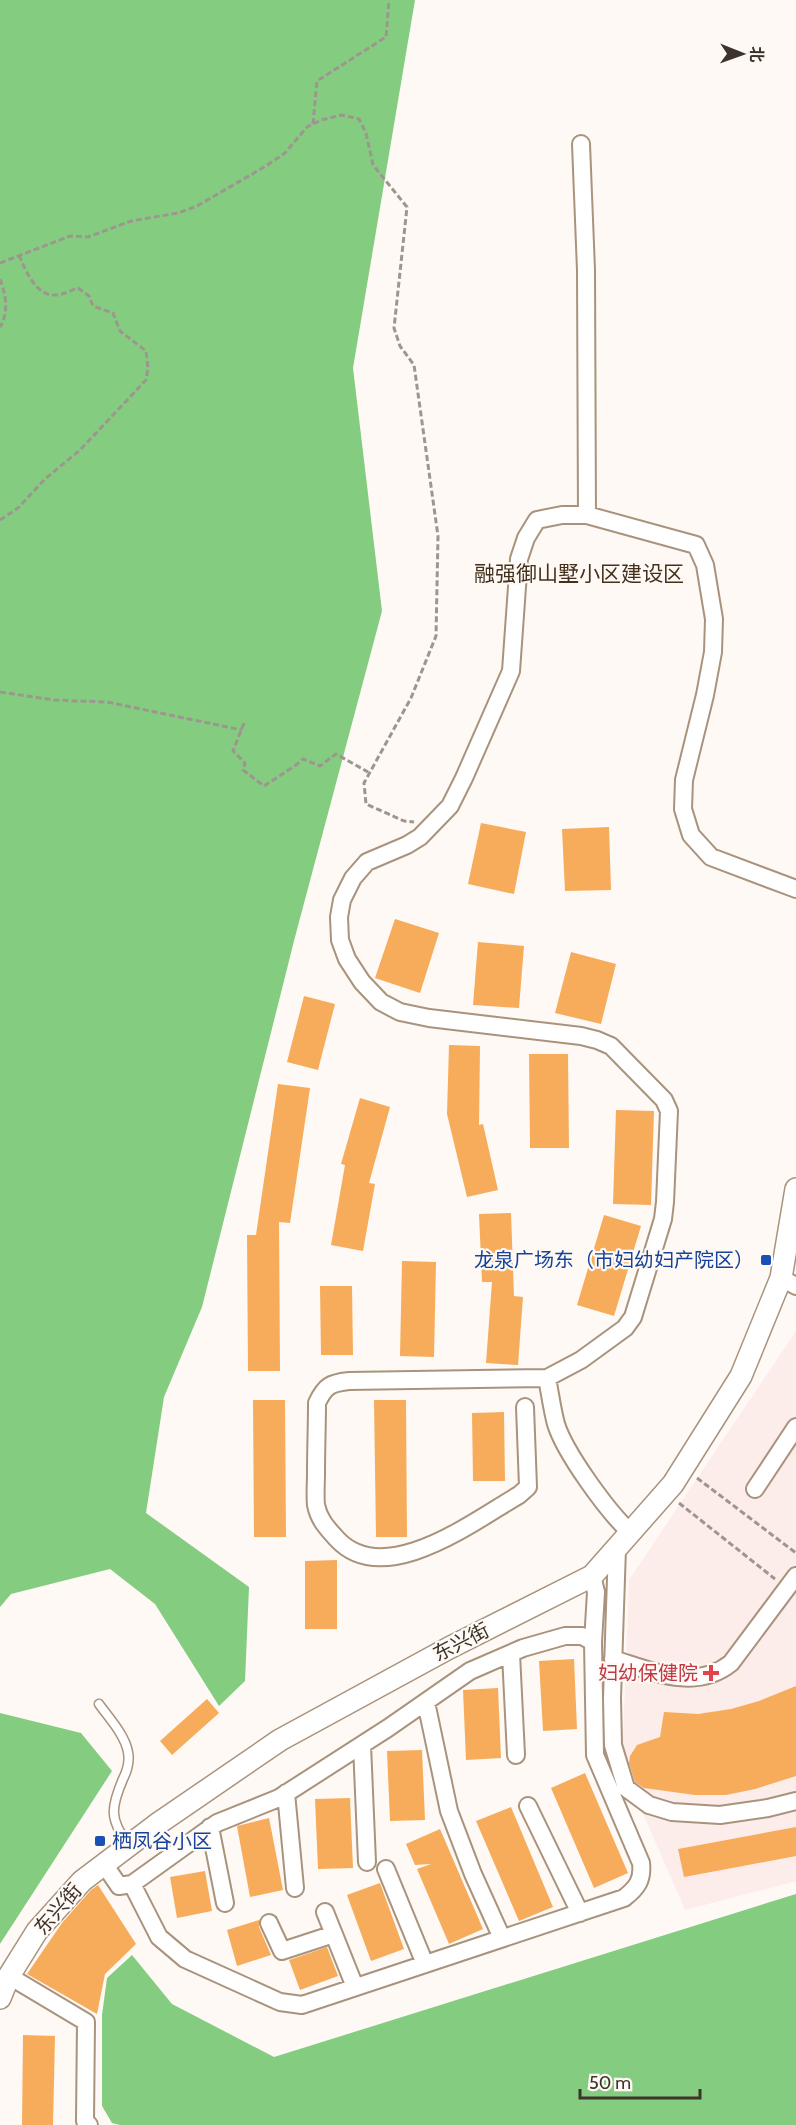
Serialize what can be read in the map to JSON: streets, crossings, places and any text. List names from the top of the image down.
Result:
{
  "streets": {
    "street": ["东兴街"]
  },
  "districts": ["融强御山墅小区建设区"],
  "places": {
    "transit": ["龙泉广场东（市妇幼妇产院区）", "栖凤谷小区"],
    "health": ["妇幼保健院"]
  },
  "scale_bar": "50 m",
  "north": "right"
}
